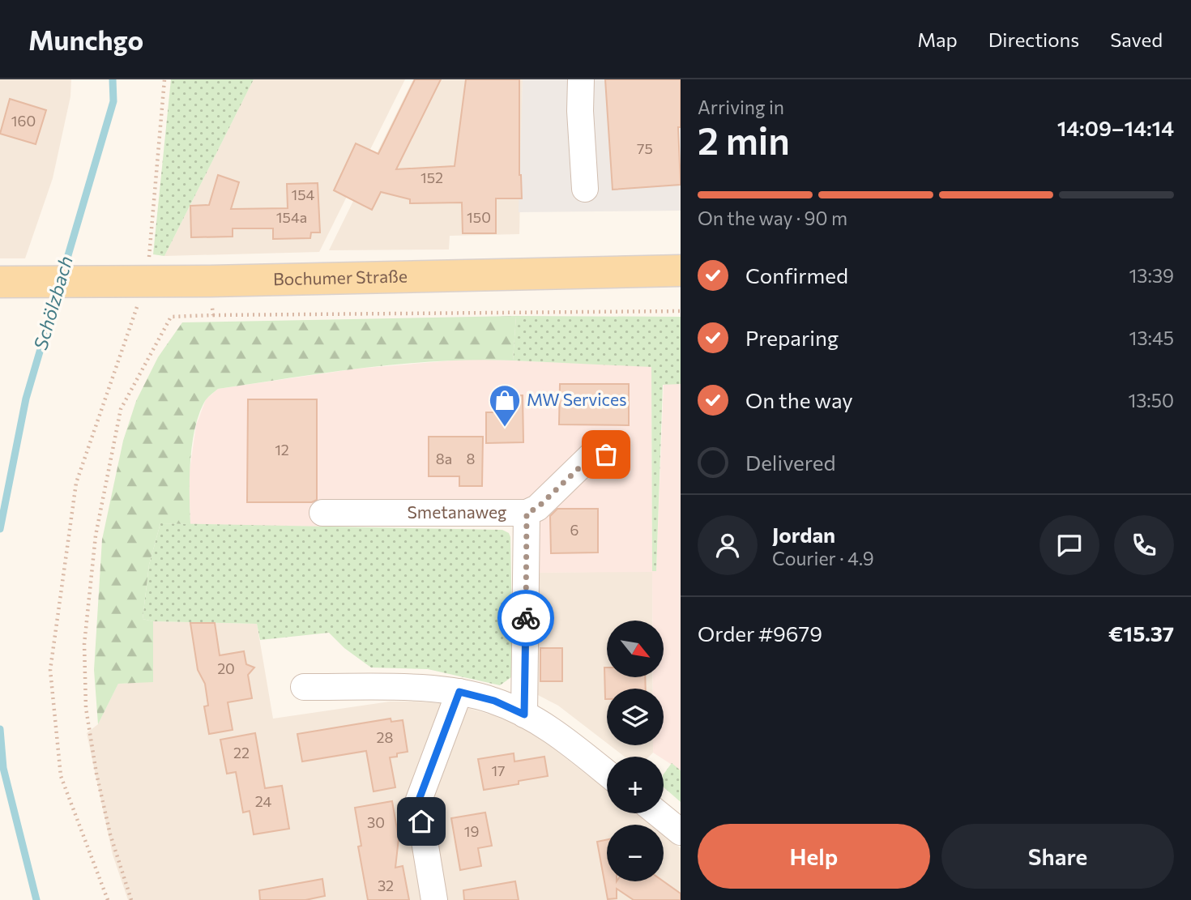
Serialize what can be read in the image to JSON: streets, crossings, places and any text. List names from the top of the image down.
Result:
{
  "streets": {
    "main road": ["Bochumer Straße"],
    "street": ["Smetanaweg"]
  },
  "water": ["Schölzbach"],
  "places": {
    "shop": ["MW Services"]
  },
  "house_numbers": [
    "160",
    "75",
    "152",
    "154",
    "154a",
    "150",
    "12",
    "8a",
    "8",
    "6",
    "20",
    "28",
    "22",
    "17",
    "24",
    "30",
    "19",
    "32"
  ],
  "north": "bottom right",
  "page": {
    "header": "Munchgo",
    "nav": ["Map", "Directions", "Saved"],
    "heading": ["2 min", "Arriving in", "14:09–14:14"],
    "panel": [
      "Jordan",
      "Courier · 4.9",
      "Order #9679",
      "€15.37"
    ],
    "bar": "On the way · 90 m",
    "list": [
      ["Confirmed", "13:39"],
      ["Preparing", "13:45"],
      ["On the way", "13:50"],
      "Delivered"
    ],
    "map_buttons": ["+", "−"],
    "buttons": ["Help", "Share"]
  }
}
